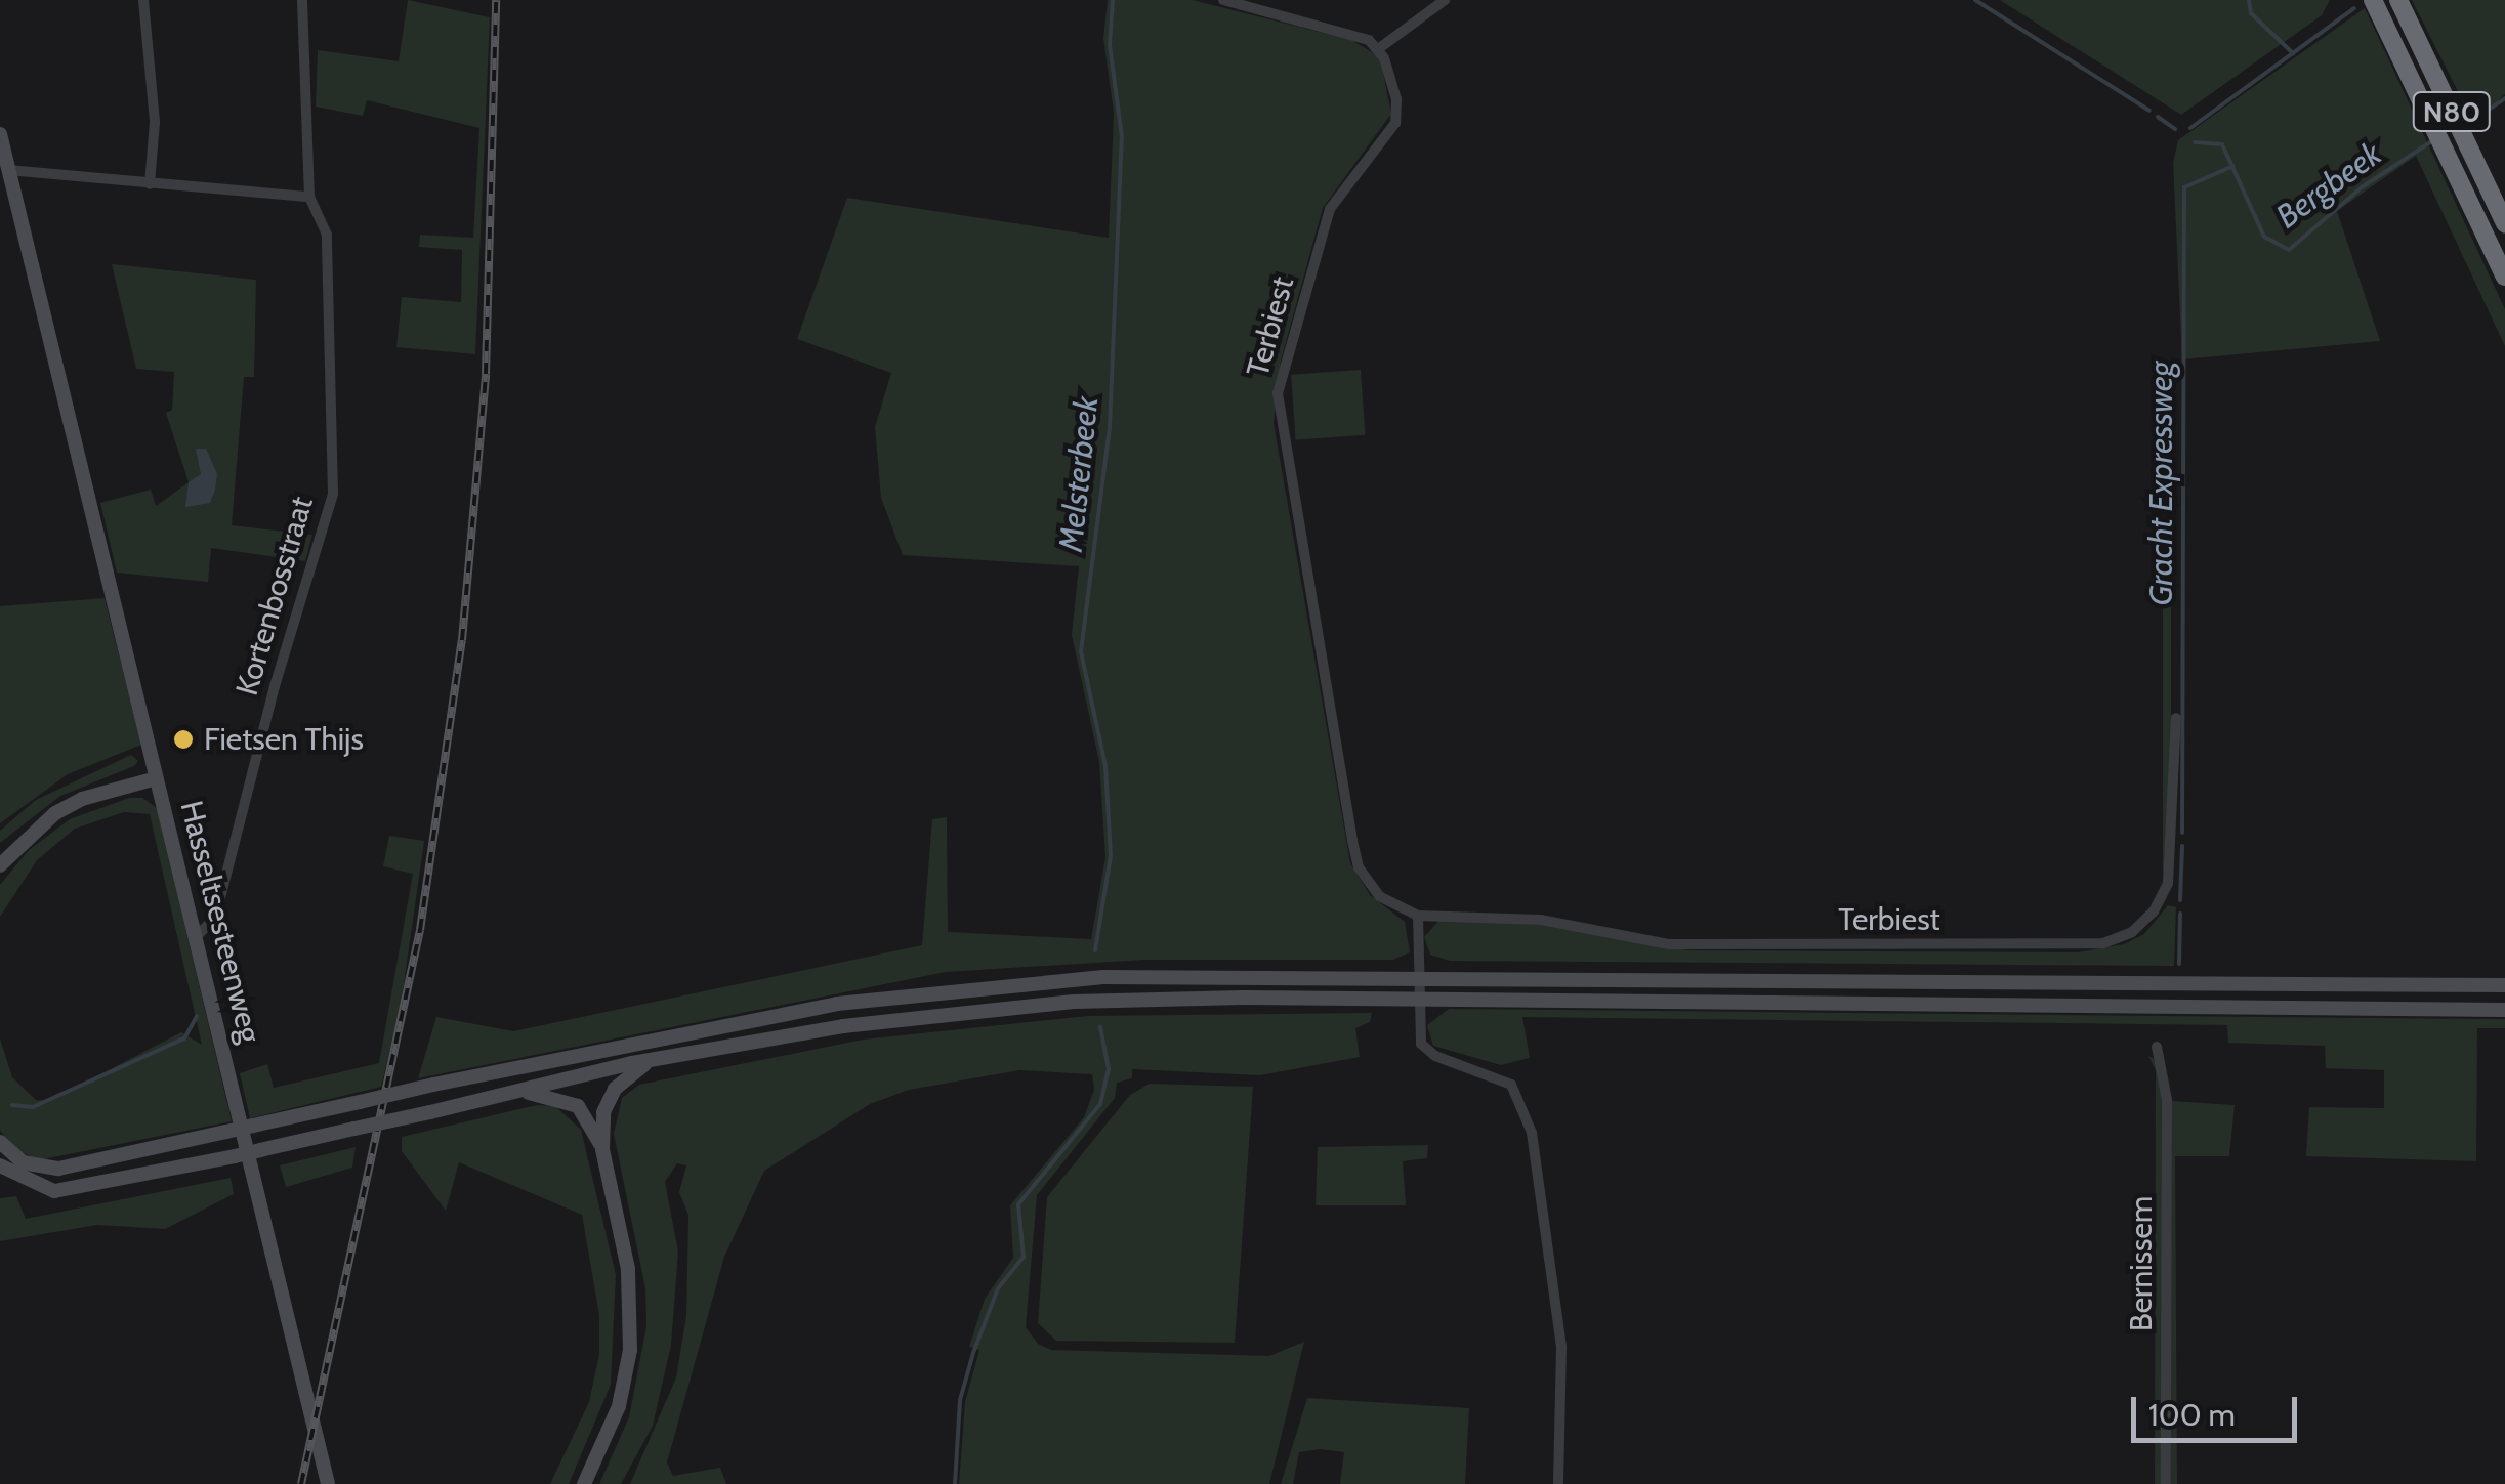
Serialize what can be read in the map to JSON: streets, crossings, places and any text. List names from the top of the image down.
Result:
{
  "streets": {
    "highway": ["N80"],
    "main road": ["Hasseltsesteenweg"],
    "street": ["Terbiest", "Kortenbosstraat", "Bernissem"]
  },
  "crossings": [
    ["Kortenbosstraat", "Hasseltsesteenweg"]
  ],
  "water": ["Bergbeek", "Melsterbeek", "Gracht Expressweg"],
  "places": ["Fietsen Thijs"],
  "scale_bar": "100 m"
}
